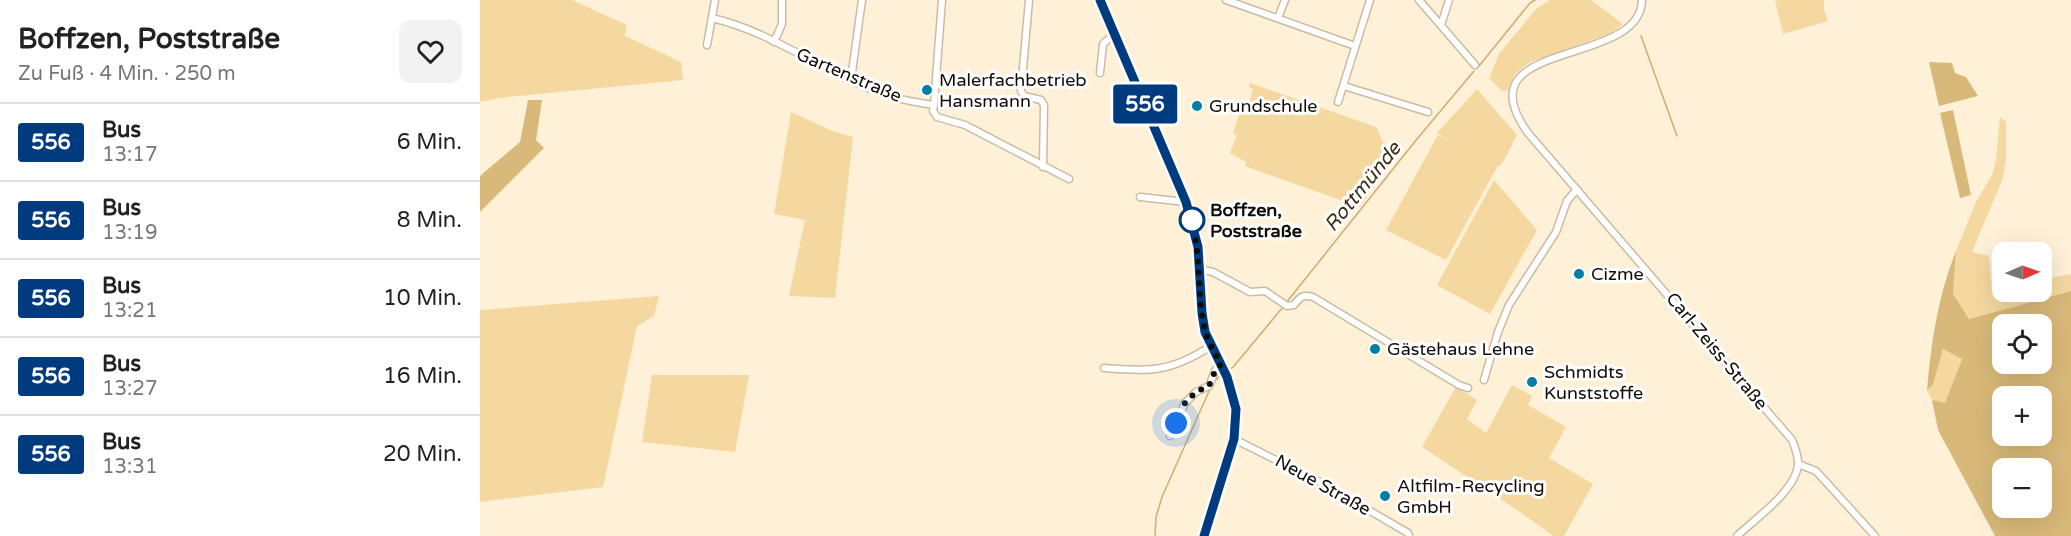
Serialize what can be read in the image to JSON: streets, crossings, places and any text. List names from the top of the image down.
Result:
{
  "streets": {
    "street": ["Gartenstraße", "Carl-Zeiss-Straße", "Neue Straße"]
  },
  "water": ["Rottmünde"],
  "places": [
    "Malerfachbetrieb Hansmann",
    "Grundschule",
    "Boffzen, Poststraße",
    "Cizme",
    "Gästehaus Lehne",
    "Schmidts Kunststoffe",
    "Altfilm-Recycling GmbH"
  ],
  "lines": ["bus line 556"],
  "north": "right",
  "page": {
    "heading": ["Boffzen, Poststraße", "Zu Fuß · 4 Min. · 250 m"],
    "on_map": "556",
    "list": [
      {
        "mark": "556",
        "name": "Bus",
        "note": "13:17",
        "value": "6 Min."
      },
      {
        "mark": "556",
        "name": "Bus",
        "note": "13:19",
        "value": "8 Min."
      },
      {
        "mark": "556",
        "name": "Bus",
        "note": "13:21",
        "value": "10 Min."
      },
      {
        "mark": "556",
        "name": "Bus",
        "note": "13:27",
        "value": "16 Min."
      },
      {
        "mark": "556",
        "name": "Bus",
        "note": "13:31",
        "value": "20 Min."
      }
    ],
    "map_buttons": ["+", "−"]
  }
}
